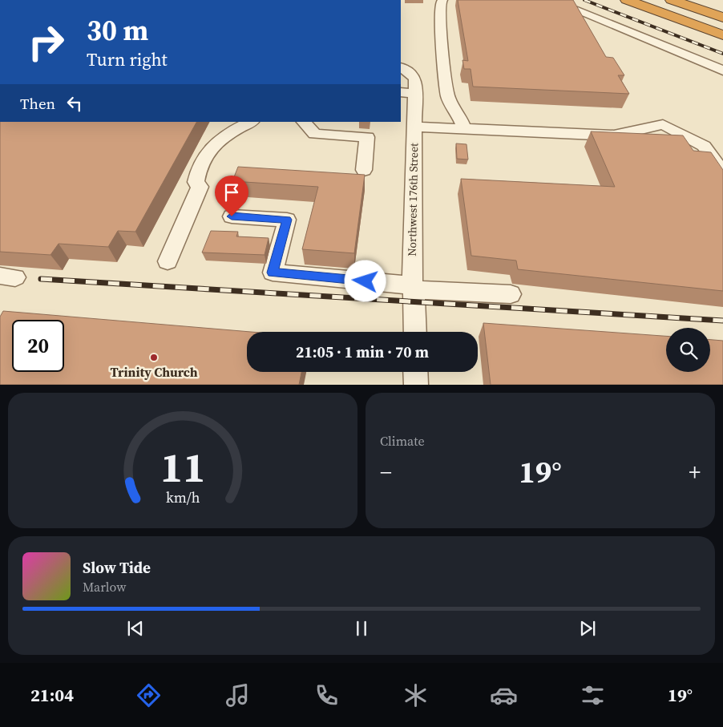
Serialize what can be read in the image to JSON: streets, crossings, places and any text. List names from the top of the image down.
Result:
{
  "streets": {
    "street": ["Northwest 176th Street"]
  },
  "places": ["Trinity Church"],
  "page": {
    "turn": ["30 m", "Turn right"],
    "then": "Then",
    "limit": "20",
    "trip": "21:05 · 1 min · 70 m",
    "tile": "Climate",
    "heat": ["−", "19°", "+"],
    "song": ["Slow Tide", "Marlow"],
    "tabs": ["21:04", "19°"],
    "gauge": ["11", "km/h"]
  }
}
